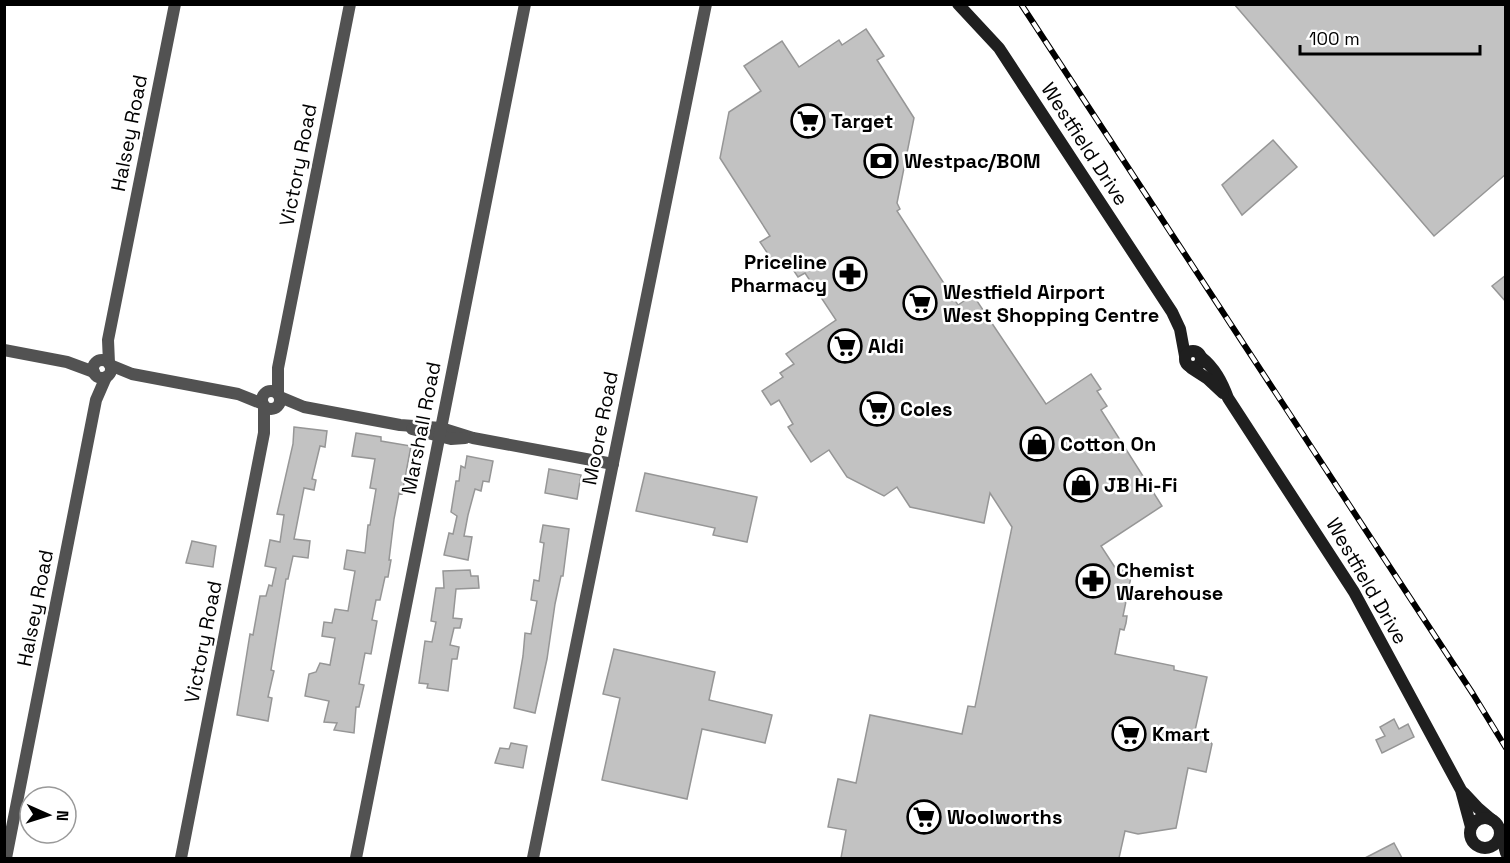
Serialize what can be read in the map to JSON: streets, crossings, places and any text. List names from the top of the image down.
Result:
{
  "streets": {
    "main road": ["Westfield Drive"],
    "street": [
      "Halsey Road",
      "Victory Road",
      "Marshall Road",
      "Moore Road"
    ]
  },
  "places": {
    "supermarket": [
      "Target",
      "Westfield Airport West Shopping Centre",
      "Aldi",
      "Coles",
      "Kmart",
      "Woolworths"
    ],
    "bank": ["Westpac/BOM"],
    "pharmacy": ["Priceline Pharmacy", "Chemist Warehouse"],
    "shop": ["Cotton On", "JB Hi-Fi"]
  },
  "scale_bar": "100 m",
  "north": "right"
}
